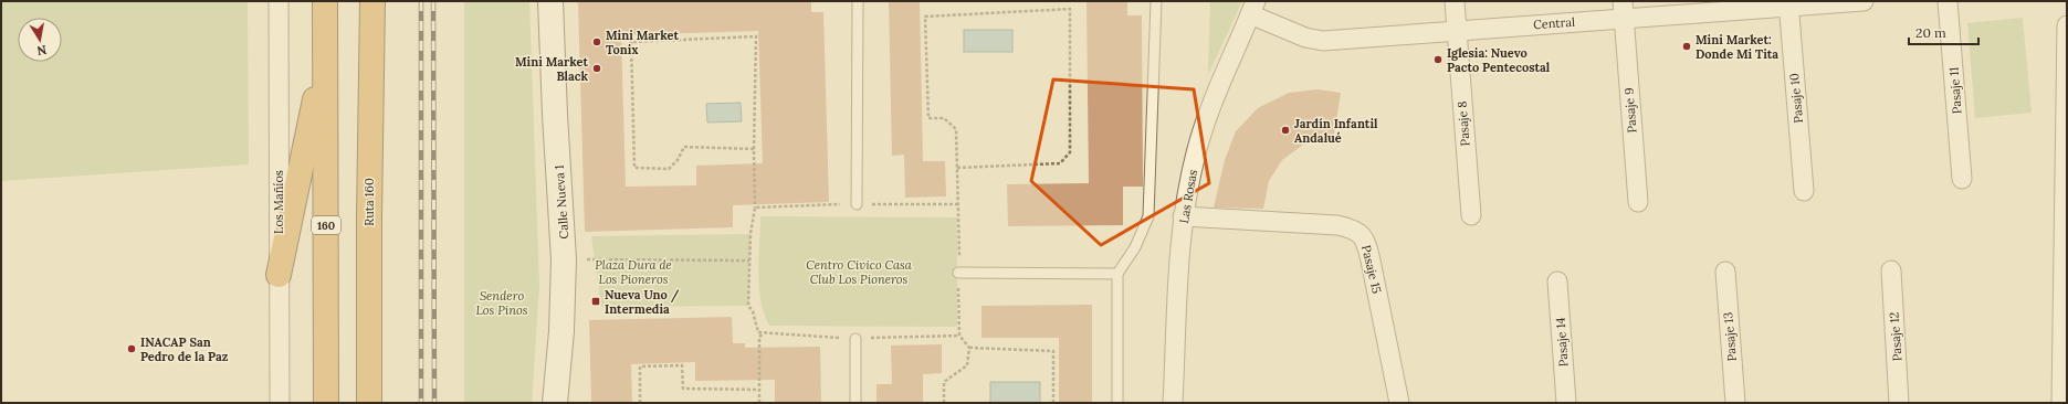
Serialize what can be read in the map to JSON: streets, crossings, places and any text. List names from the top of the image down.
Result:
{
  "streets": {
    "highway": ["Ruta 160", "160"],
    "main road": ["Calle Nueva 1"],
    "street": [
      "Central",
      "Pasaje 11",
      "Pasaje 10",
      "Pasaje 9",
      "Pasaje 8",
      "Las Rosas",
      "Los Mañíos",
      "Pasaje 15",
      "Pasaje 13",
      "Pasaje 12",
      "Pasaje 14"
    ]
  },
  "crossings": [
    ["Central", "Pasaje 10"],
    ["Central", "Pasaje 9"],
    ["Central", "Pasaje 8"],
    ["Central", "Las Rosas"],
    ["Las Rosas", "Pasaje 15"]
  ],
  "parks": ["Plaza Dura de Los Pioneros", "Centro Civico Casa Club Los Pioneros", "Sendero Los Pinos"],
  "places": {
    "other": [
      "Mini Market Tonix",
      "Mini Market: Donde Mi Tita",
      "Iglesia: Nuevo Pacto Pentecostal",
      "Mini Market Black",
      "Jardín Infantil Andalué",
      "INACAP San Pedro de la Paz"
    ],
    "transit": ["Nueva Uno / Intermedia"]
  },
  "scale_bar": "20 m",
  "north": "bottom"
}
